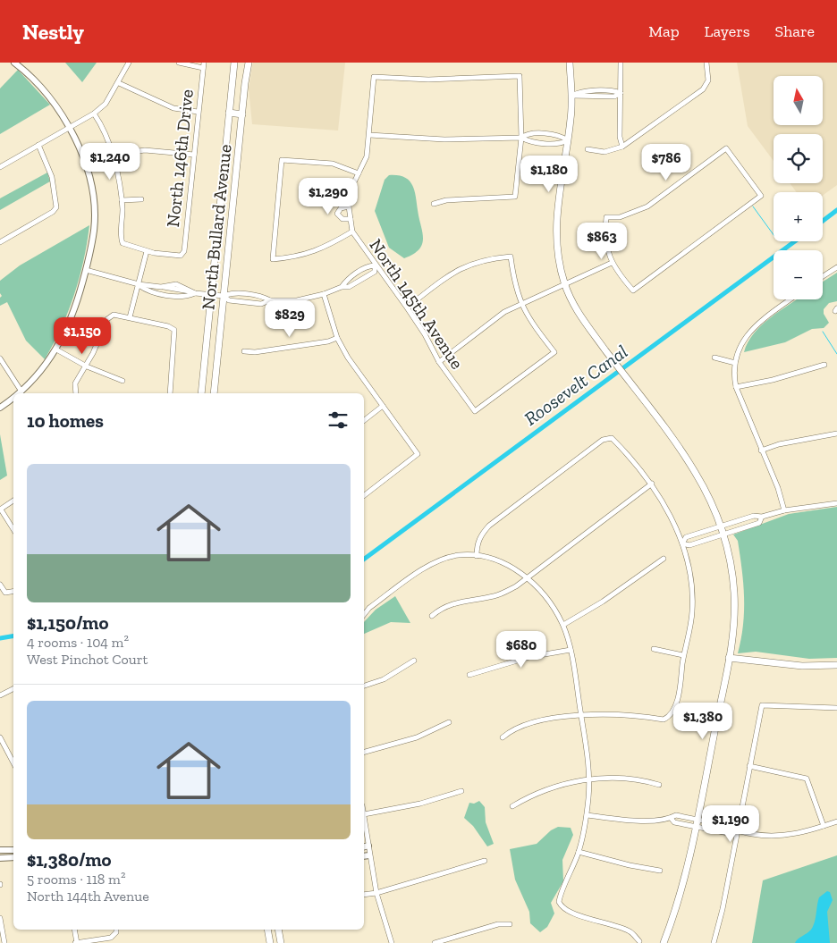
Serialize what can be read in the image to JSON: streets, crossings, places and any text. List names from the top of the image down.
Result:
{
  "streets": {
    "main road": ["North Bullard Avenue"],
    "street": ["North 146th Drive", "North 145th Avenue"]
  },
  "water": ["Roosevelt Canal"],
  "north": "top",
  "page": {
    "header": "Nestly",
    "nav": ["Map", "Layers", "Share"],
    "map_buttons": ["+", "−"],
    "price": [
      "$1,240",
      "$786",
      "$1,180",
      "$1,290",
      "$863",
      "$829",
      "$1,150",
      "$680",
      "$1,380",
      "$1,190"
    ],
    "heading": "10 homes",
    "list": [
      {
        "name": "$1,150/mo",
        "note": "4 rooms · 104 m² · West Pinchot Court"
      },
      {
        "name": "$1,380/mo",
        "note": "5 rooms · 118 m² · North 144th Avenue"
      }
    ]
  }
}
